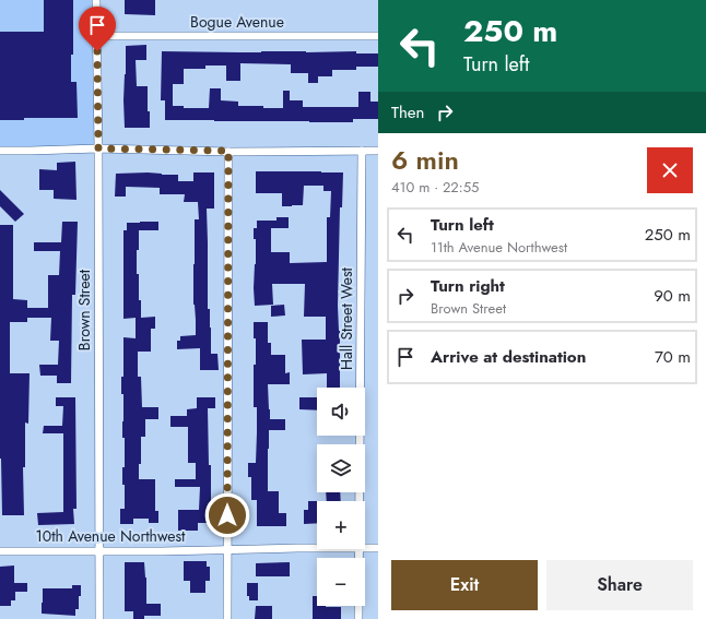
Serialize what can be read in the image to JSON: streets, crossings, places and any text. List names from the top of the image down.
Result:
{
  "streets": {
    "street": [
      "Bogue Avenue",
      "Brown Street",
      "Hall Street West",
      "10th Avenue Northwest"
    ]
  },
  "crossings": [
    ["Bogue Avenue", "Brown Street"],
    ["Brown Street", "10th Avenue Northwest"]
  ],
  "page": {
    "turn": ["250 m", "Turn left"],
    "then": "Then",
    "heading": ["6 min", "410 m · 22:55"],
    "list": [
      {
        "name": "Turn left",
        "note": "11th Avenue Northwest",
        "value": "250 m"
      },
      {
        "name": "Turn right",
        "note": "Brown Street",
        "value": "90 m"
      },
      {
        "name": "Arrive at destination",
        "value": "70 m"
      }
    ],
    "map_buttons": ["+", "−"],
    "buttons": ["Exit", "Share"]
  }
}
